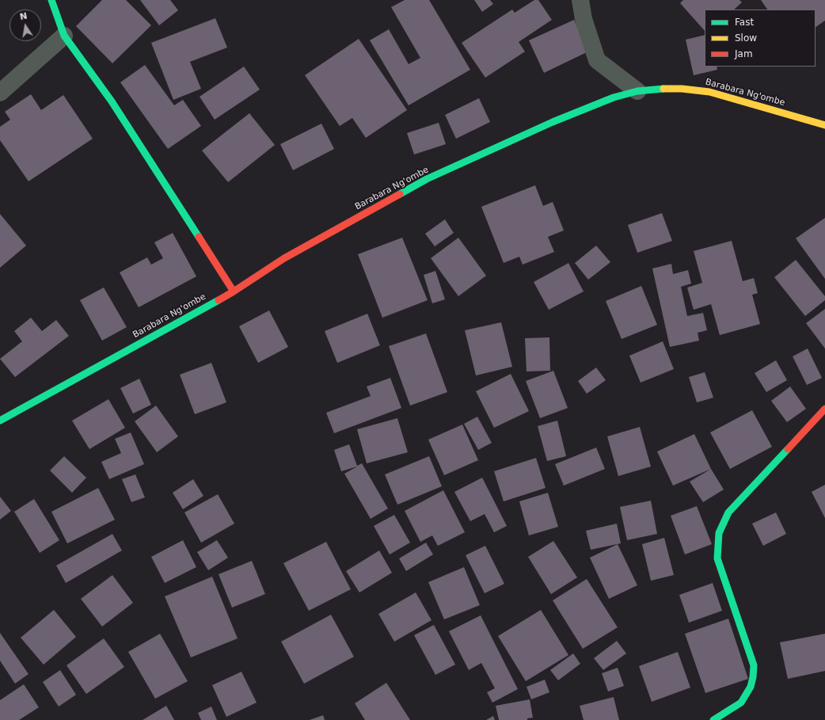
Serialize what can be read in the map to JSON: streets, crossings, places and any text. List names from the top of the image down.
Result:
{
  "streets": {
    "street": ["Barabara Ng'ombe"]
  },
  "legend": ["Fast", "Slow", "Jam"],
  "north": "top"
}
